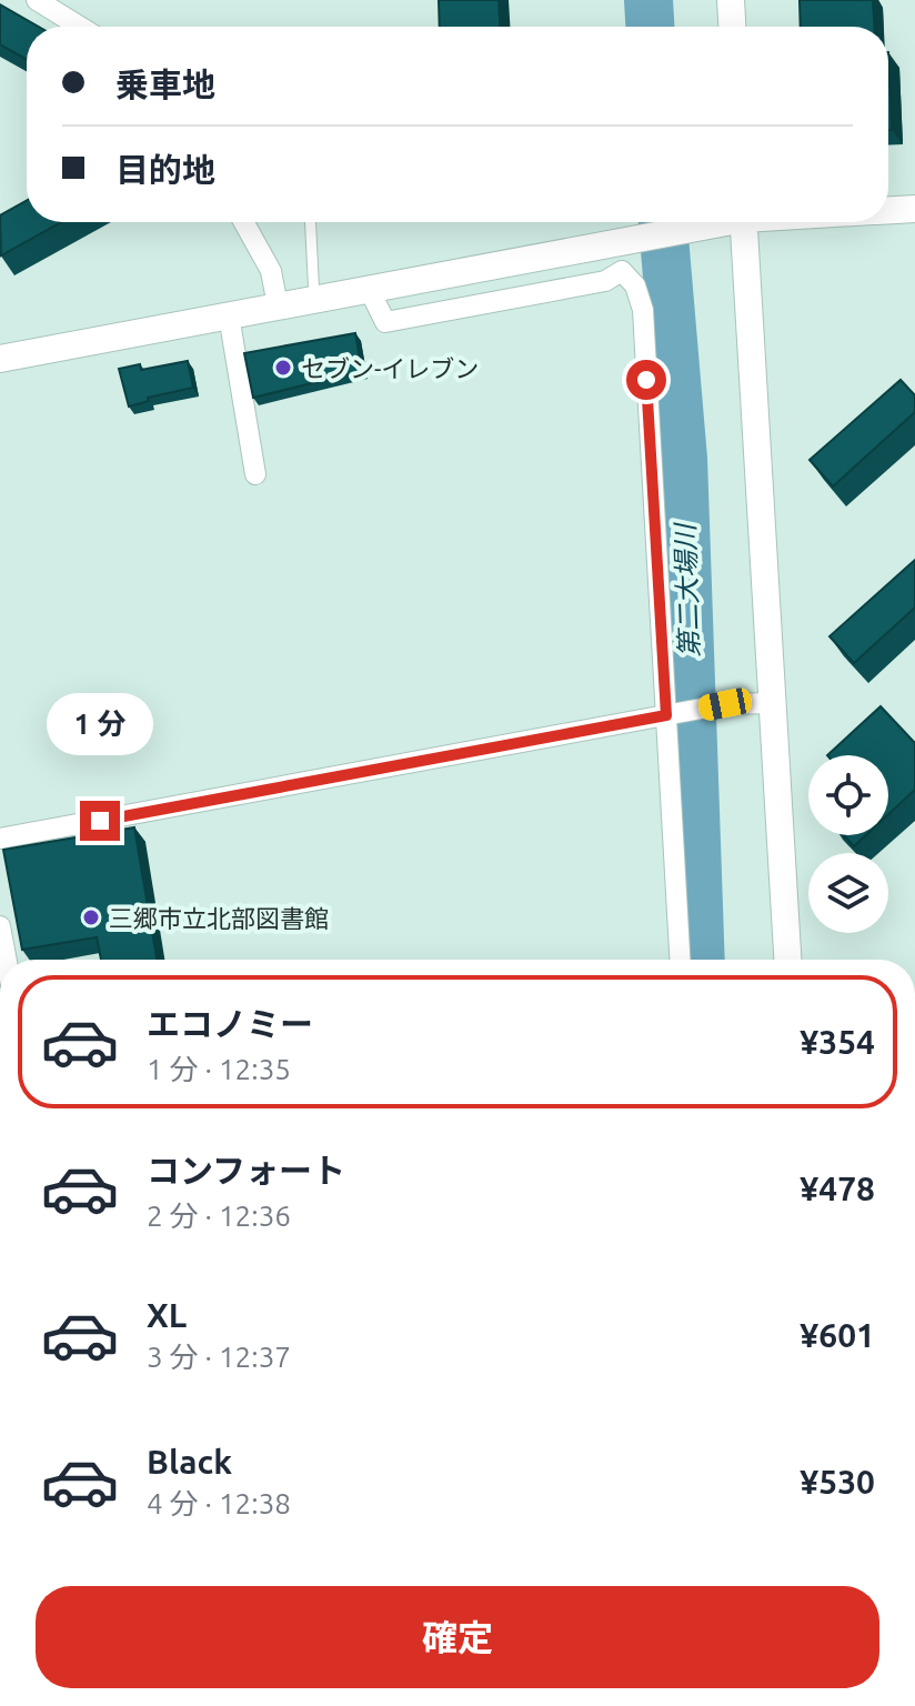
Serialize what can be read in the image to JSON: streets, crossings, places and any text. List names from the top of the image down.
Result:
{
  "water": ["第二大場川"],
  "places": ["セブン-イレブン", "三郷市立北部図書館"],
  "page": {
    "banner": ["乗車地", "目的地"],
    "bubble": "1 分",
    "list": [
      {
        "name": "エコノミー",
        "note": "1 分 · 12:35",
        "value": "¥354"
      },
      {
        "name": "コンフォート",
        "note": "2 分 · 12:36",
        "value": "¥478"
      },
      {
        "name": "XL",
        "note": "3 分 · 12:37",
        "value": "¥601"
      },
      {
        "name": "Black",
        "note": "4 分 · 12:38",
        "value": "¥530"
      }
    ],
    "buttons": "確定"
  }
}
